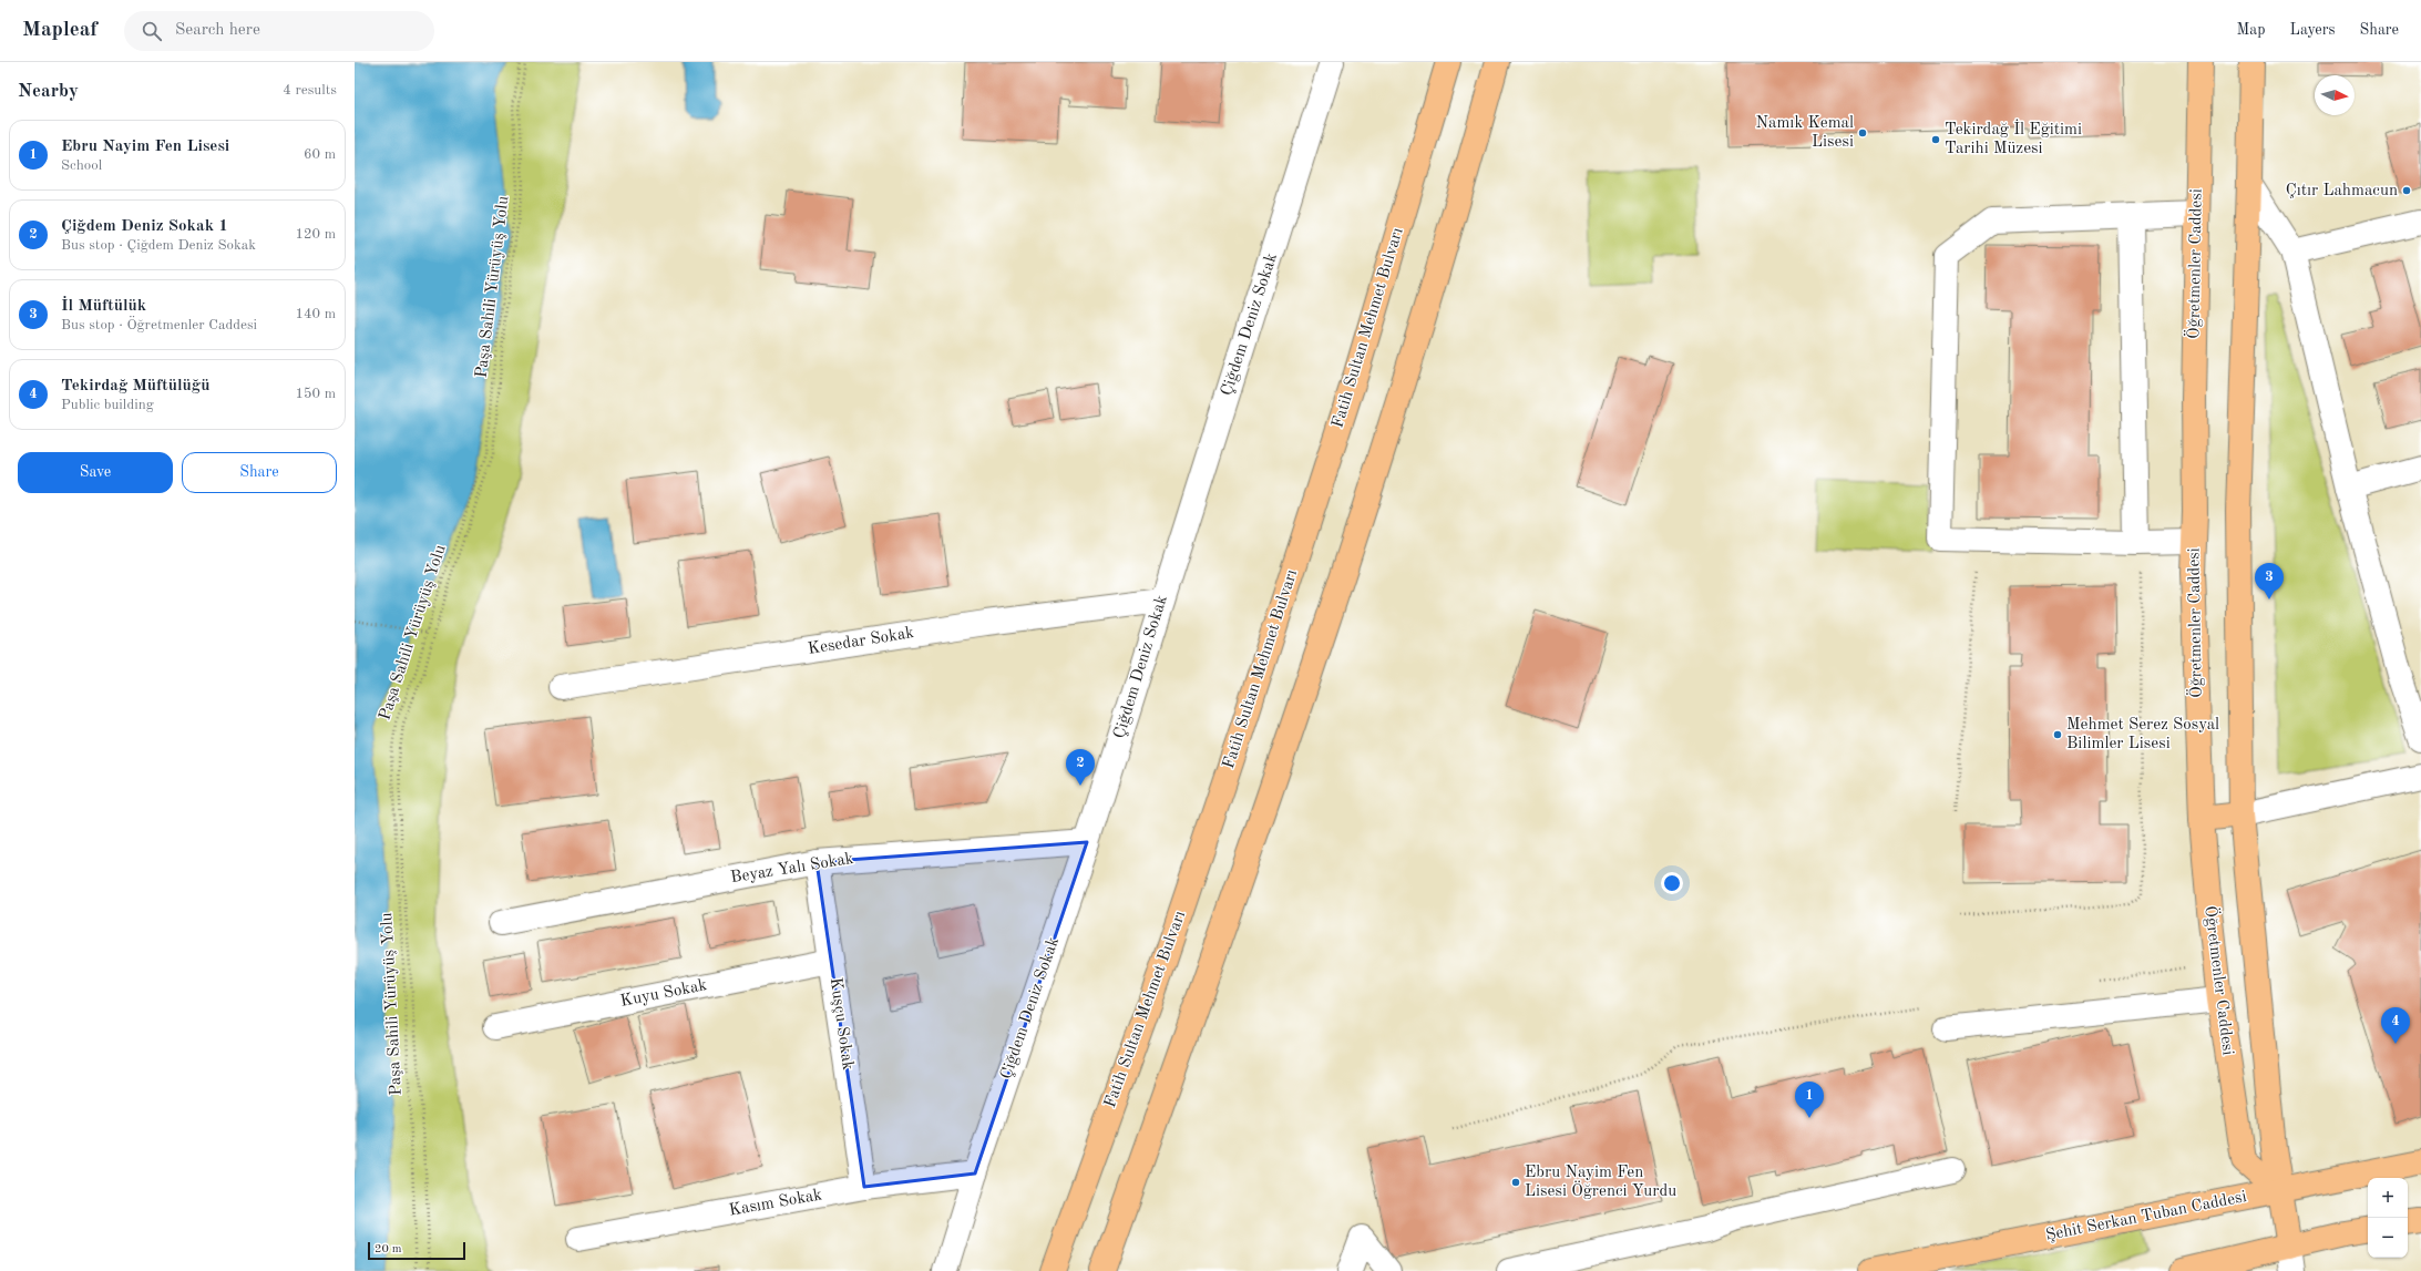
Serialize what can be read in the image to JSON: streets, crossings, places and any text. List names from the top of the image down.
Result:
{
  "streets": {
    "main road": ["Öğretmenler Caddesi", "Fatih Sultan Mehmet Bulvarı", "Şehit Serkan Tuban Caddesi"],
    "street": [
      "Çiğdem Deniz Sokak",
      "Kesedar Sokak",
      "Beyaz Yalı Sokak",
      "Kuyu Sokak",
      "Kuşçu Sokak",
      "Kasım Sokak"
    ],
    "path": ["Paşa Sahili Yürüyüş Yolu"]
  },
  "crossings": [
    ["Öğretmenler Caddesi", "Şehit Serkan Tuban Caddesi"],
    ["Çiğdem Deniz Sokak", "Kesedar Sokak"],
    ["Çiğdem Deniz Sokak", "Beyaz Yalı Sokak"],
    ["Çiğdem Deniz Sokak", "Kasım Sokak"],
    ["Beyaz Yalı Sokak", "Kuşçu Sokak"],
    ["Kuyu Sokak", "Kuşçu Sokak"],
    ["Kuşçu Sokak", "Kasım Sokak"]
  ],
  "places": [
    "Namık Kemal Lisesi",
    "Tekirdağ İl Eğitimi Tarihi Müzesi",
    "Çıtır Lahmacun",
    "Mehmet Serez Sosyal Bilimler Lisesi",
    "Ebru Nayim Fen Lisesi Öğrenci Yurdu"
  ],
  "scale_bar": "20 m",
  "north": "right",
  "page": {
    "header": "Mapleaf",
    "search": "Search here",
    "nav": ["Map", "Layers", "Share"],
    "heading": ["Nearby", "4 results"],
    "list": [
      {
        "mark": "1",
        "name": "Ebru Nayim Fen Lisesi",
        "note": "School",
        "value": "60 m"
      },
      {
        "mark": "2",
        "name": "Çiğdem Deniz Sokak 1",
        "note": "Bus stop · Çiğdem Deniz Sokak",
        "value": "120 m"
      },
      {
        "mark": "3",
        "name": "İl Müftülük",
        "note": "Bus stop · Öğretmenler Caddesi",
        "value": "140 m"
      },
      {
        "mark": "4",
        "name": "Tekirdağ Müftülüğü",
        "note": "Public building",
        "value": "150 m"
      }
    ],
    "buttons": ["Save", "Share"],
    "pins": [
      "3",
      "2",
      "4",
      "1"
    ],
    "map_buttons": ["+", "−"],
    "scale": "20 m"
  }
}
